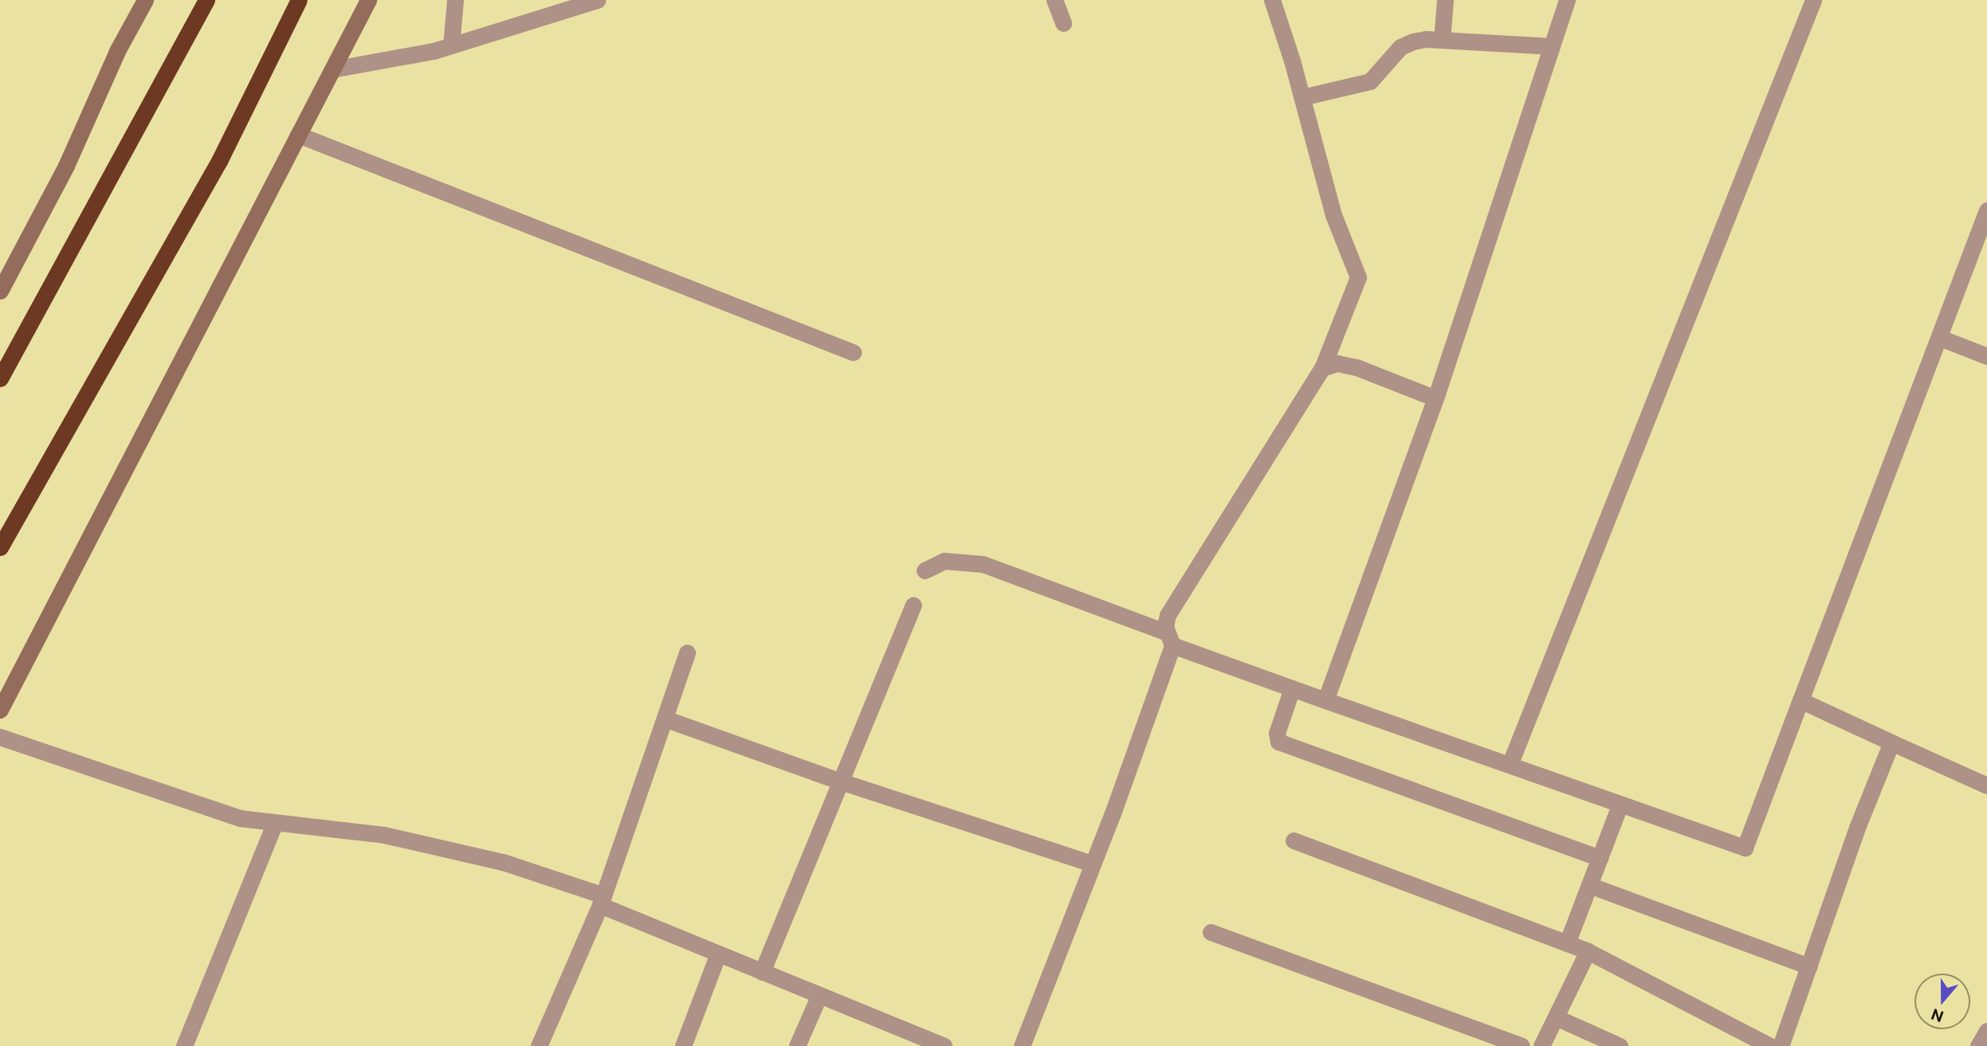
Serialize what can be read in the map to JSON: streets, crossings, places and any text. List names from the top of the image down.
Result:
{
  "north": "bottom"
}
